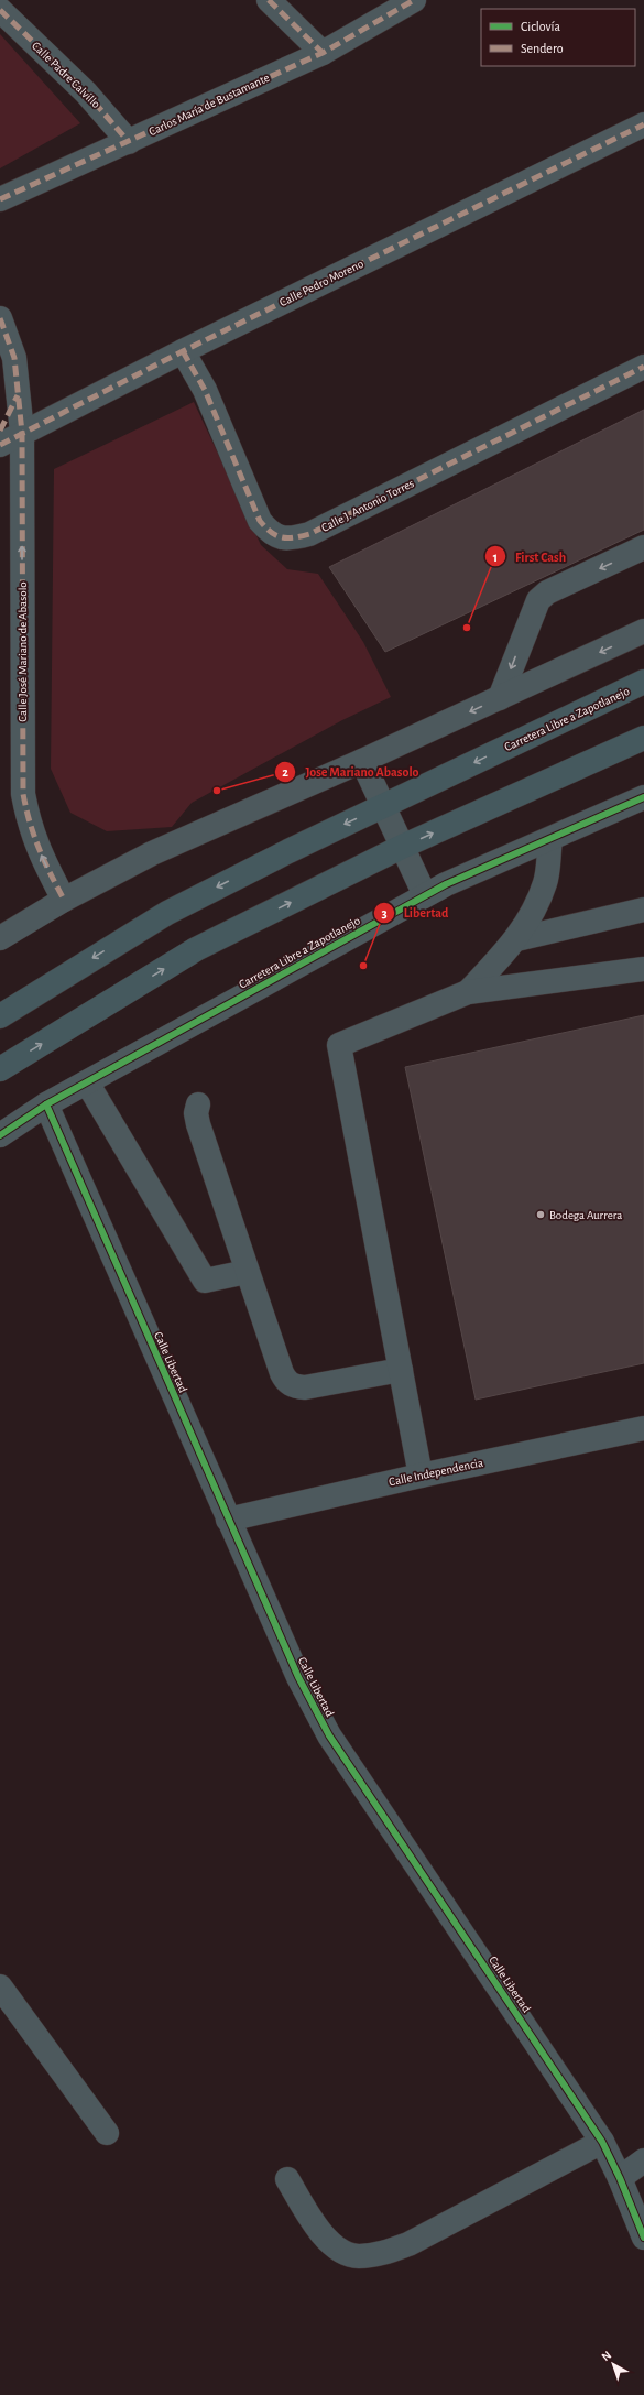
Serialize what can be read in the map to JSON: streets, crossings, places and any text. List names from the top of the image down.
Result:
{
  "streets": {
    "main road": ["Carretera Libre a Zapotlanejo"],
    "street": [
      "Calle Padre Calvillo",
      "Carlos María de Bustamante",
      "Calle Pedro Moreno",
      "Calle J. Antonio Torres",
      "Calle José Mariano de Abasolo",
      "Calle Libertad",
      "Calle Independencia"
    ]
  },
  "crossings": [
    ["Calle Padre Calvillo", "Carlos María de Bustamante"],
    ["Calle Pedro Moreno", "Calle J. Antonio Torres"],
    ["Calle Pedro Moreno", "Calle José Mariano de Abasolo"],
    ["Carretera Libre a Zapotlanejo", "Calle Libertad"],
    ["Calle Libertad", "Calle Independencia"]
  ],
  "one_way": ["Calle José Mariano de Abasolo"],
  "places": [
    "First Cash",
    "Jose Mariano Abasolo",
    "Libertad",
    "Bodega Aurrera"
  ],
  "legend": ["Ciclovía", "Sendero"],
  "north": "top left"
}
